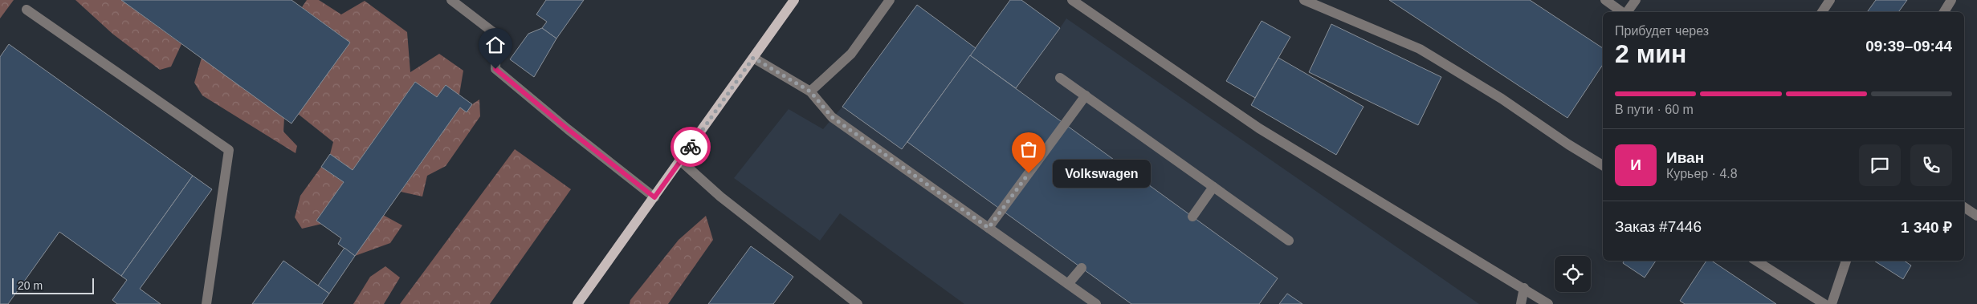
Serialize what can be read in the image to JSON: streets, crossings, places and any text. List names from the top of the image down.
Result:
{
  "places": ["Volkswagen"],
  "scale_bar": "20 m",
  "page": {
    "heading": ["2 мин", "Прибудет через", "09:39–09:44"],
    "panel": [
      "Иван",
      "Курьер · 4.8",
      "Заказ #7446",
      "1 340 ₽"
    ],
    "bar": "В пути · 60 m",
    "round": "И",
    "bubble": "Volkswagen",
    "scale": "20 m"
  }
}
